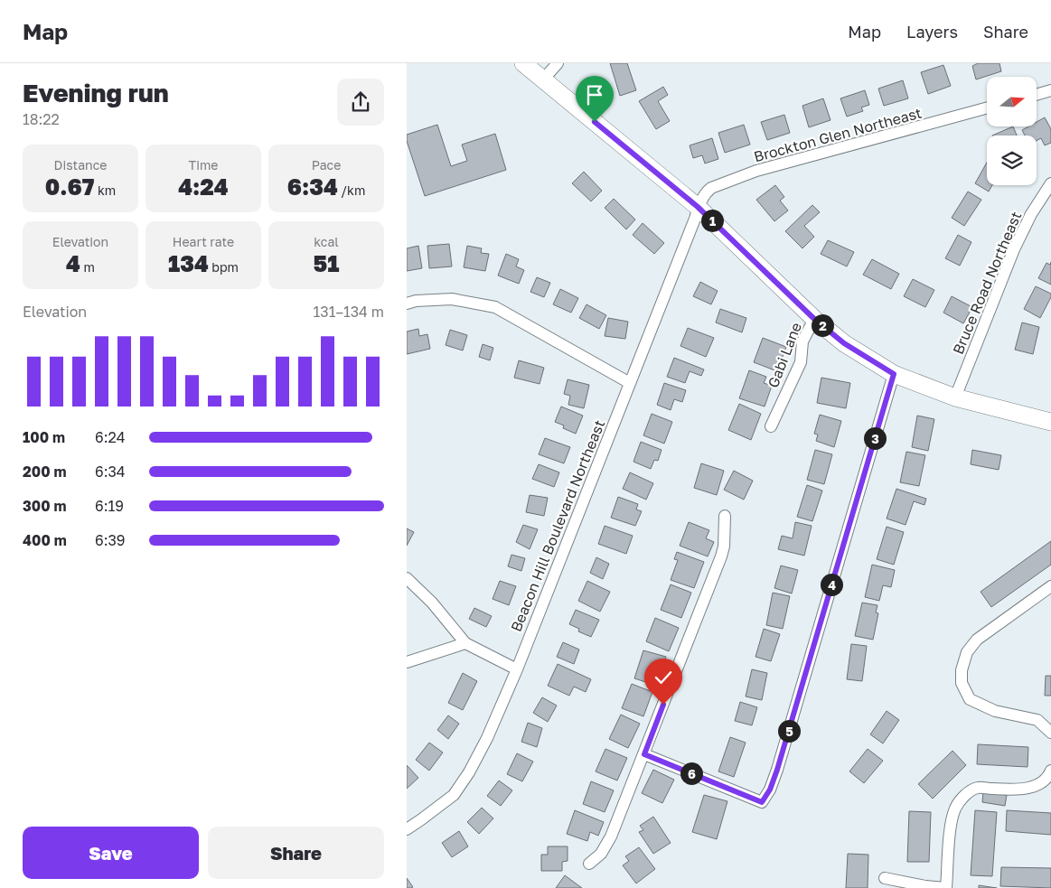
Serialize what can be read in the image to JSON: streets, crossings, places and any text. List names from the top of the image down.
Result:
{
  "streets": {
    "street": [
      "Brockton Glen Northeast",
      "Bruce Road Northeast",
      "Gabi Lane",
      "Beacon Hill Boulevard Northeast"
    ]
  },
  "crossings": [
    ["Brockton Glen Northeast", "Beacon Hill Boulevard Northeast"]
  ],
  "north": "right",
  "page": {
    "header": "Map",
    "nav": ["Map", "Layers", "Share"],
    "heading": ["Evening run", "18:22"],
    "stats": [
      ["Distance", "0.67 km"],
      ["Time", "4:24"],
      ["Pace", "6:34 /km"],
      ["Elevation", "4 m"],
      ["Heart rate", "134 bpm"],
      ["kcal", "51"]
    ],
    "pins": [
      "1",
      "2",
      "3",
      "4",
      "5",
      "6"
    ],
    "chart": ["Elevation", "131–134 m"],
    "list": [
      {
        "name": "100 m",
        "note": "6:24"
      },
      {
        "name": "200 m",
        "note": "6:34"
      },
      {
        "name": "300 m",
        "note": "6:19"
      },
      {
        "name": "400 m",
        "note": "6:39"
      }
    ],
    "buttons": ["Save", "Share"]
  }
}
